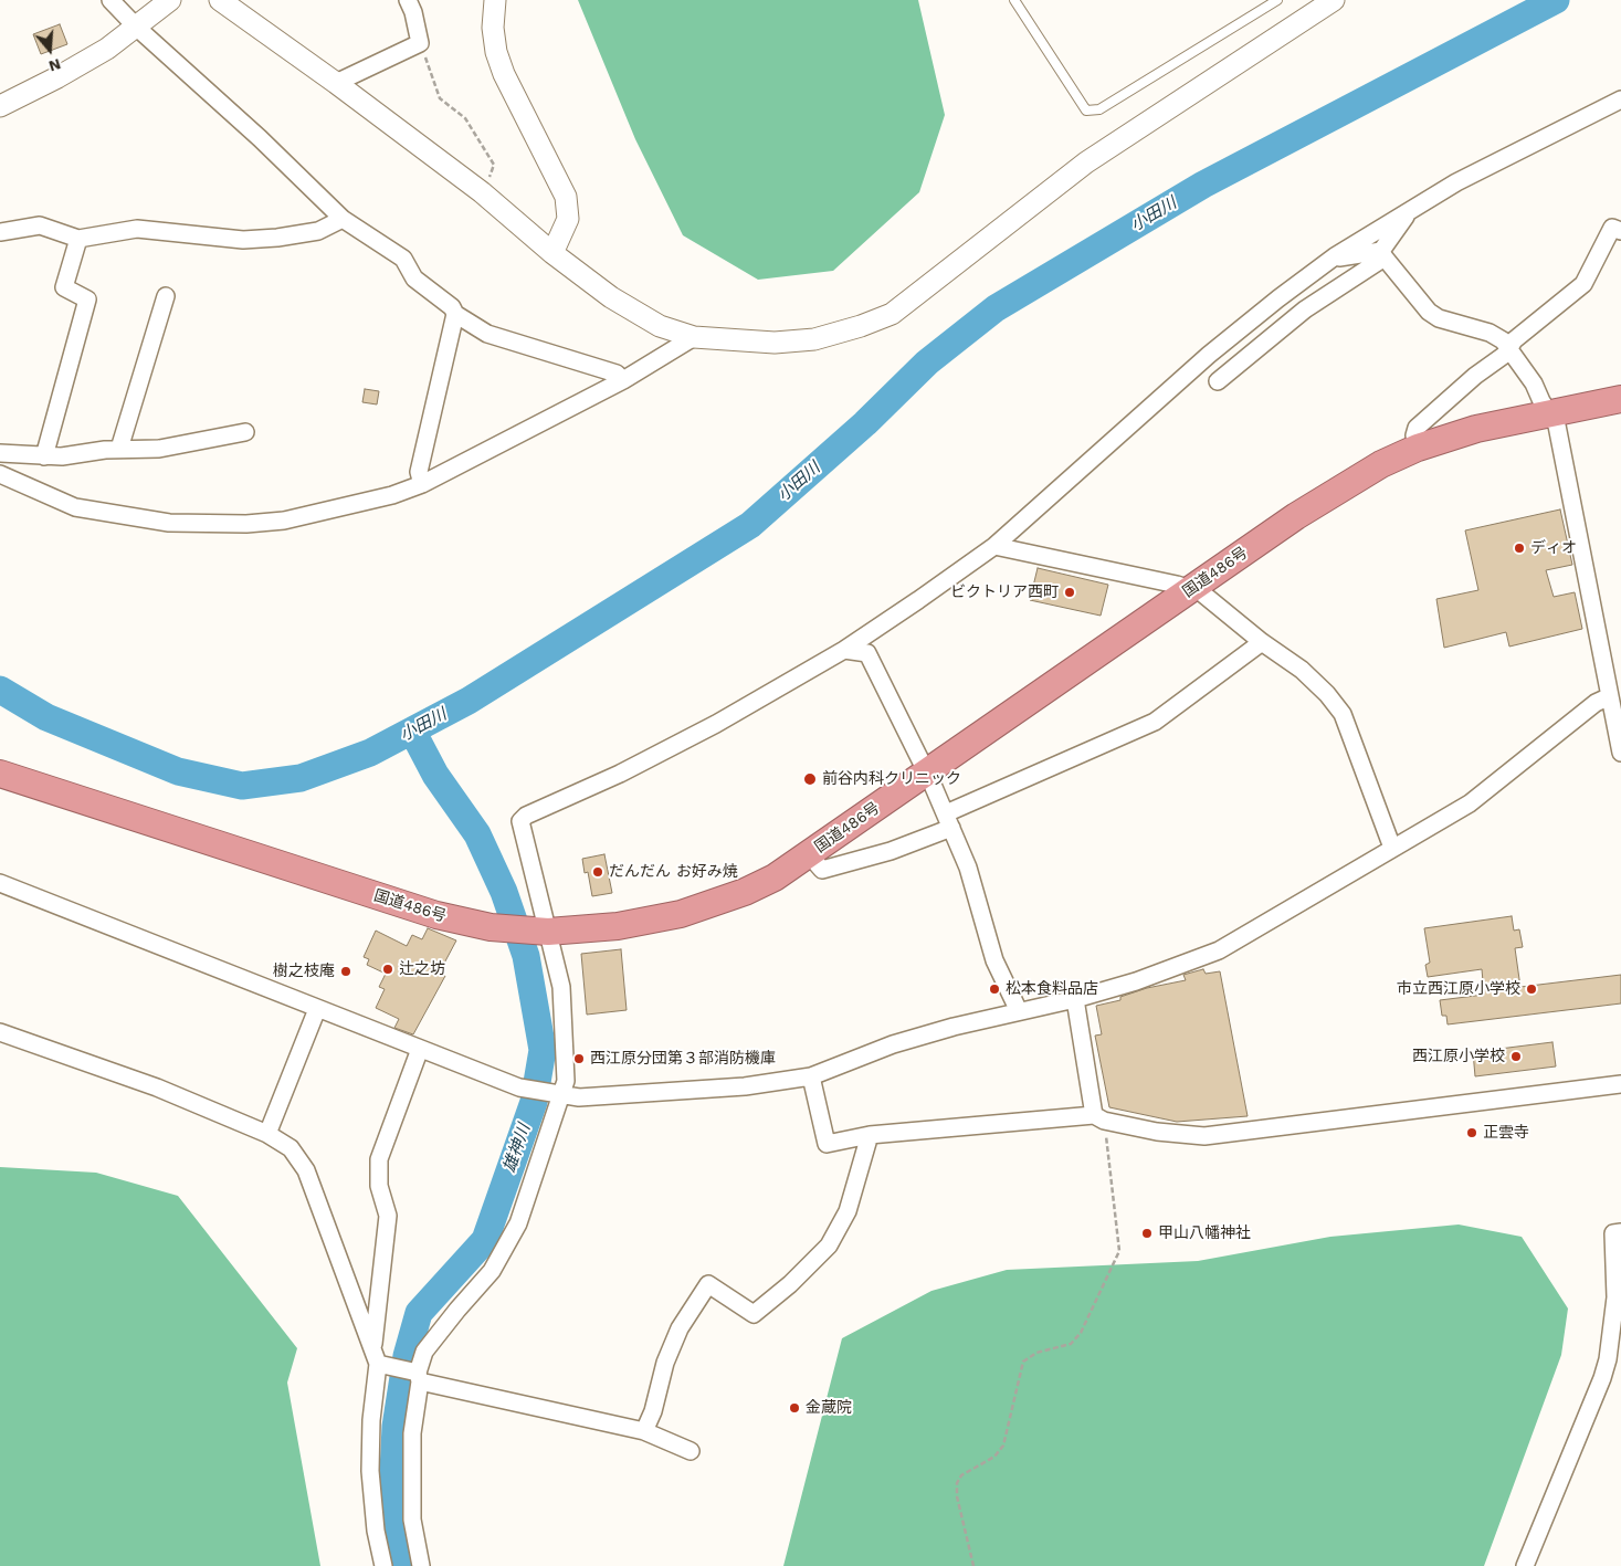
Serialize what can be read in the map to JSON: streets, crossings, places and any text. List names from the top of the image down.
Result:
{
  "streets": {
    "highway": ["国道486号"]
  },
  "water": ["小田川", "雄神川"],
  "places": [
    "ディオ",
    "ビクトリア西町",
    "前谷内科クリニック",
    "だんだん お好み焼",
    "辻之坊",
    "樹之枝庵",
    "松本食料品店",
    "市立西江原小学校",
    "西江原小学校",
    "西江原分団第３部消防機庫",
    "正雲寺",
    "甲山八幡神社",
    "金蔵院"
  ],
  "north": "bottom"
}
